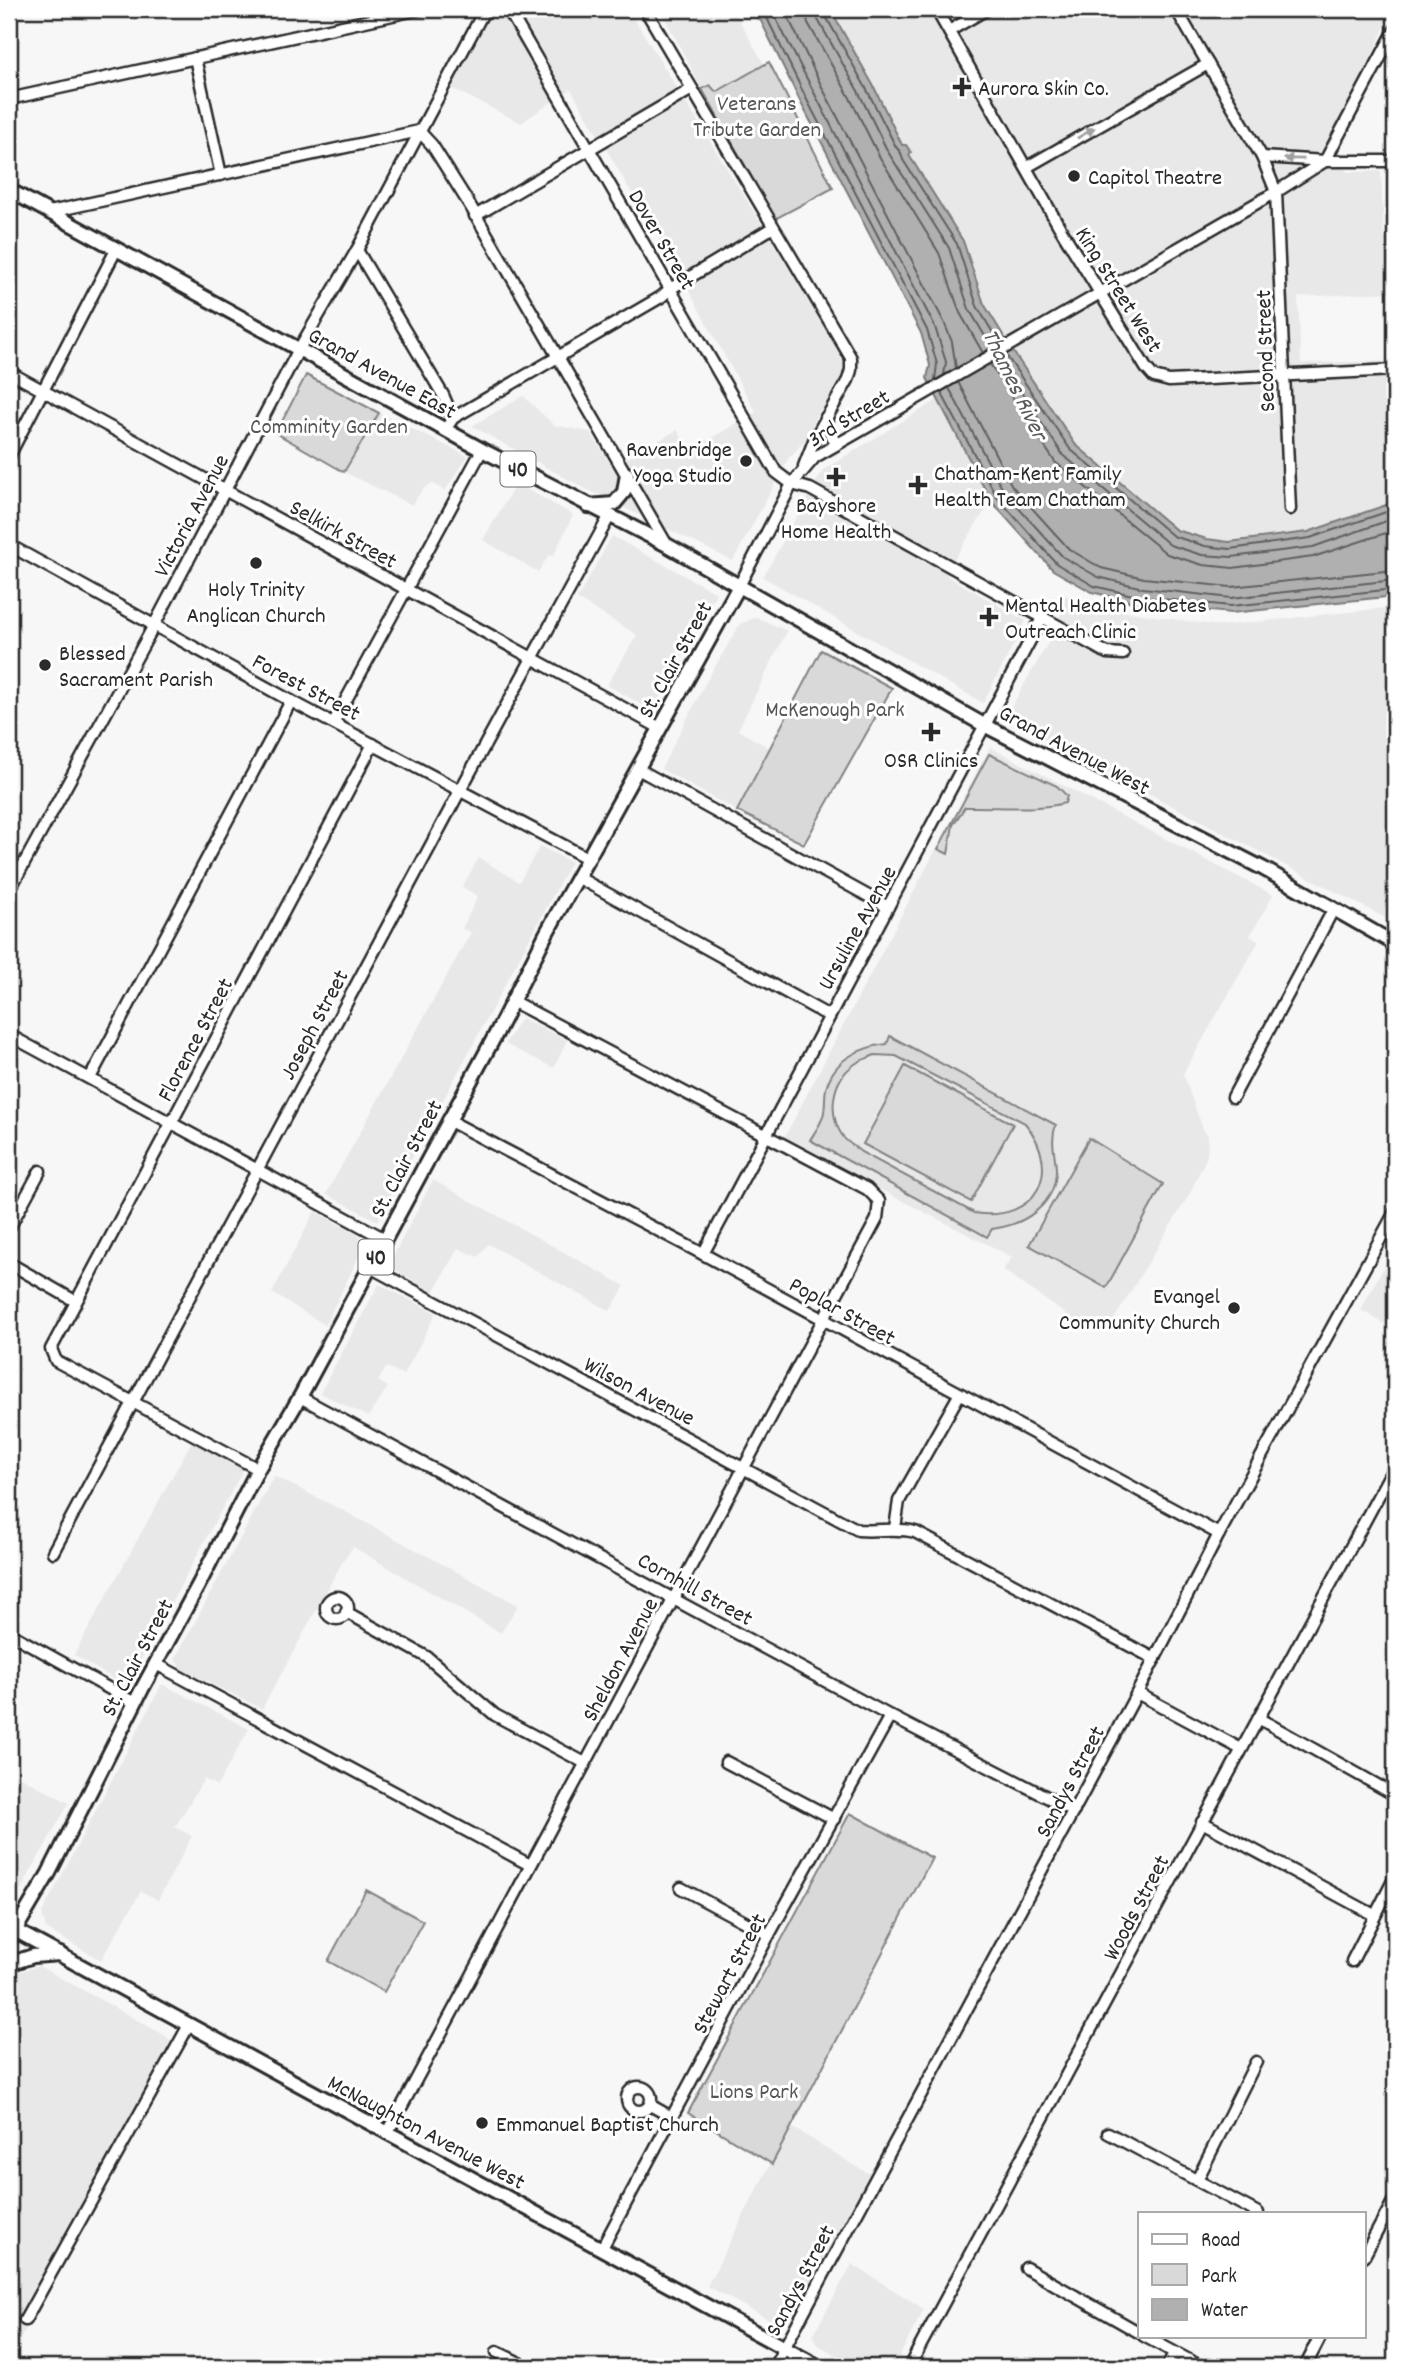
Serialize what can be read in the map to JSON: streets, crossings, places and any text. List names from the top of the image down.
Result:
{
  "streets": {
    "main road": [
      "Grand Avenue East",
      "40",
      "St. Clair Street",
      "Grand Avenue West",
      "McNaughton Avenue West"
    ],
    "street": [
      "Dover Street",
      "King Street West",
      "Second Street",
      "3rd Street",
      "Victoria Avenue",
      "Selkirk Street",
      "Forest Street",
      "Ursuline Avenue",
      "Joseph Street",
      "Florence Street",
      "Poplar Street",
      "Wilson Avenue",
      "Cornhill Street",
      "Sheldon Avenue",
      "Sandys Street",
      "Woods Street",
      "Stewart Street"
    ]
  },
  "crossings": [
    ["Dover Street", "St. Clair Street"],
    ["King Street West", "Second Street"],
    ["King Street West", "3rd Street"],
    ["Second Street", "3rd Street"],
    ["Grand Avenue East", "Victoria Avenue"],
    ["Grand Avenue East", "St. Clair Street"],
    ["Grand Avenue East", "Grand Avenue West"],
    ["Grand Avenue East", "Joseph Street"],
    ["3rd Street", "St. Clair Street"],
    ["Victoria Avenue", "Selkirk Street"],
    ["Victoria Avenue", "Forest Street"],
    ["Selkirk Street", "St. Clair Street"],
    ["Selkirk Street", "Joseph Street"],
    ["St. Clair Street", "Forest Street"],
    ["St. Clair Street", "Grand Avenue West"],
    ["St. Clair Street", "Poplar Street"],
    ["St. Clair Street", "Wilson Avenue"],
    ["St. Clair Street", "Cornhill Street"],
    ["St. Clair Street", "McNaughton Avenue West"],
    ["Forest Street", "Joseph Street"],
    ["Forest Street", "Florence Street"],
    ["Grand Avenue West", "Ursuline Avenue"],
    ["Ursuline Avenue", "Poplar Street"],
    ["Ursuline Avenue", "Sheldon Avenue"],
    ["Joseph Street", "Florence Street"],
    ["Poplar Street", "Sheldon Avenue"],
    ["Poplar Street", "Sandys Street"],
    ["Wilson Avenue", "Sheldon Avenue"],
    ["Cornhill Street", "Sheldon Avenue"],
    ["Cornhill Street", "Sandys Street"],
    ["Cornhill Street", "Stewart Street"],
    ["Sheldon Avenue", "McNaughton Avenue West"],
    ["Sandys Street", "McNaughton Avenue West"],
    ["Stewart Street", "McNaughton Avenue West"]
  ],
  "water": ["Thames River"],
  "parks": [
    "Veterans Tribute Garden",
    "Comminity Garden",
    "McKenough Park",
    "Lions Park"
  ],
  "places": {
    "health": [
      "Aurora Skin Co.",
      "Bayshore Home Health",
      "Chatham-Kent Family Health Team Chatham",
      "Mental Health Diabetes Outreach Clinic",
      "OSR Clinics"
    ],
    "other": [
      "Capitol Theatre",
      "Ravenbridge Yoga Studio",
      "Holy Trinity Anglican Church",
      "Blessed Sacrament Parish",
      "Evangel Community Church",
      "Emmanuel Baptist Church"
    ]
  },
  "legend": ["Road", "Park", "Water"]
}
